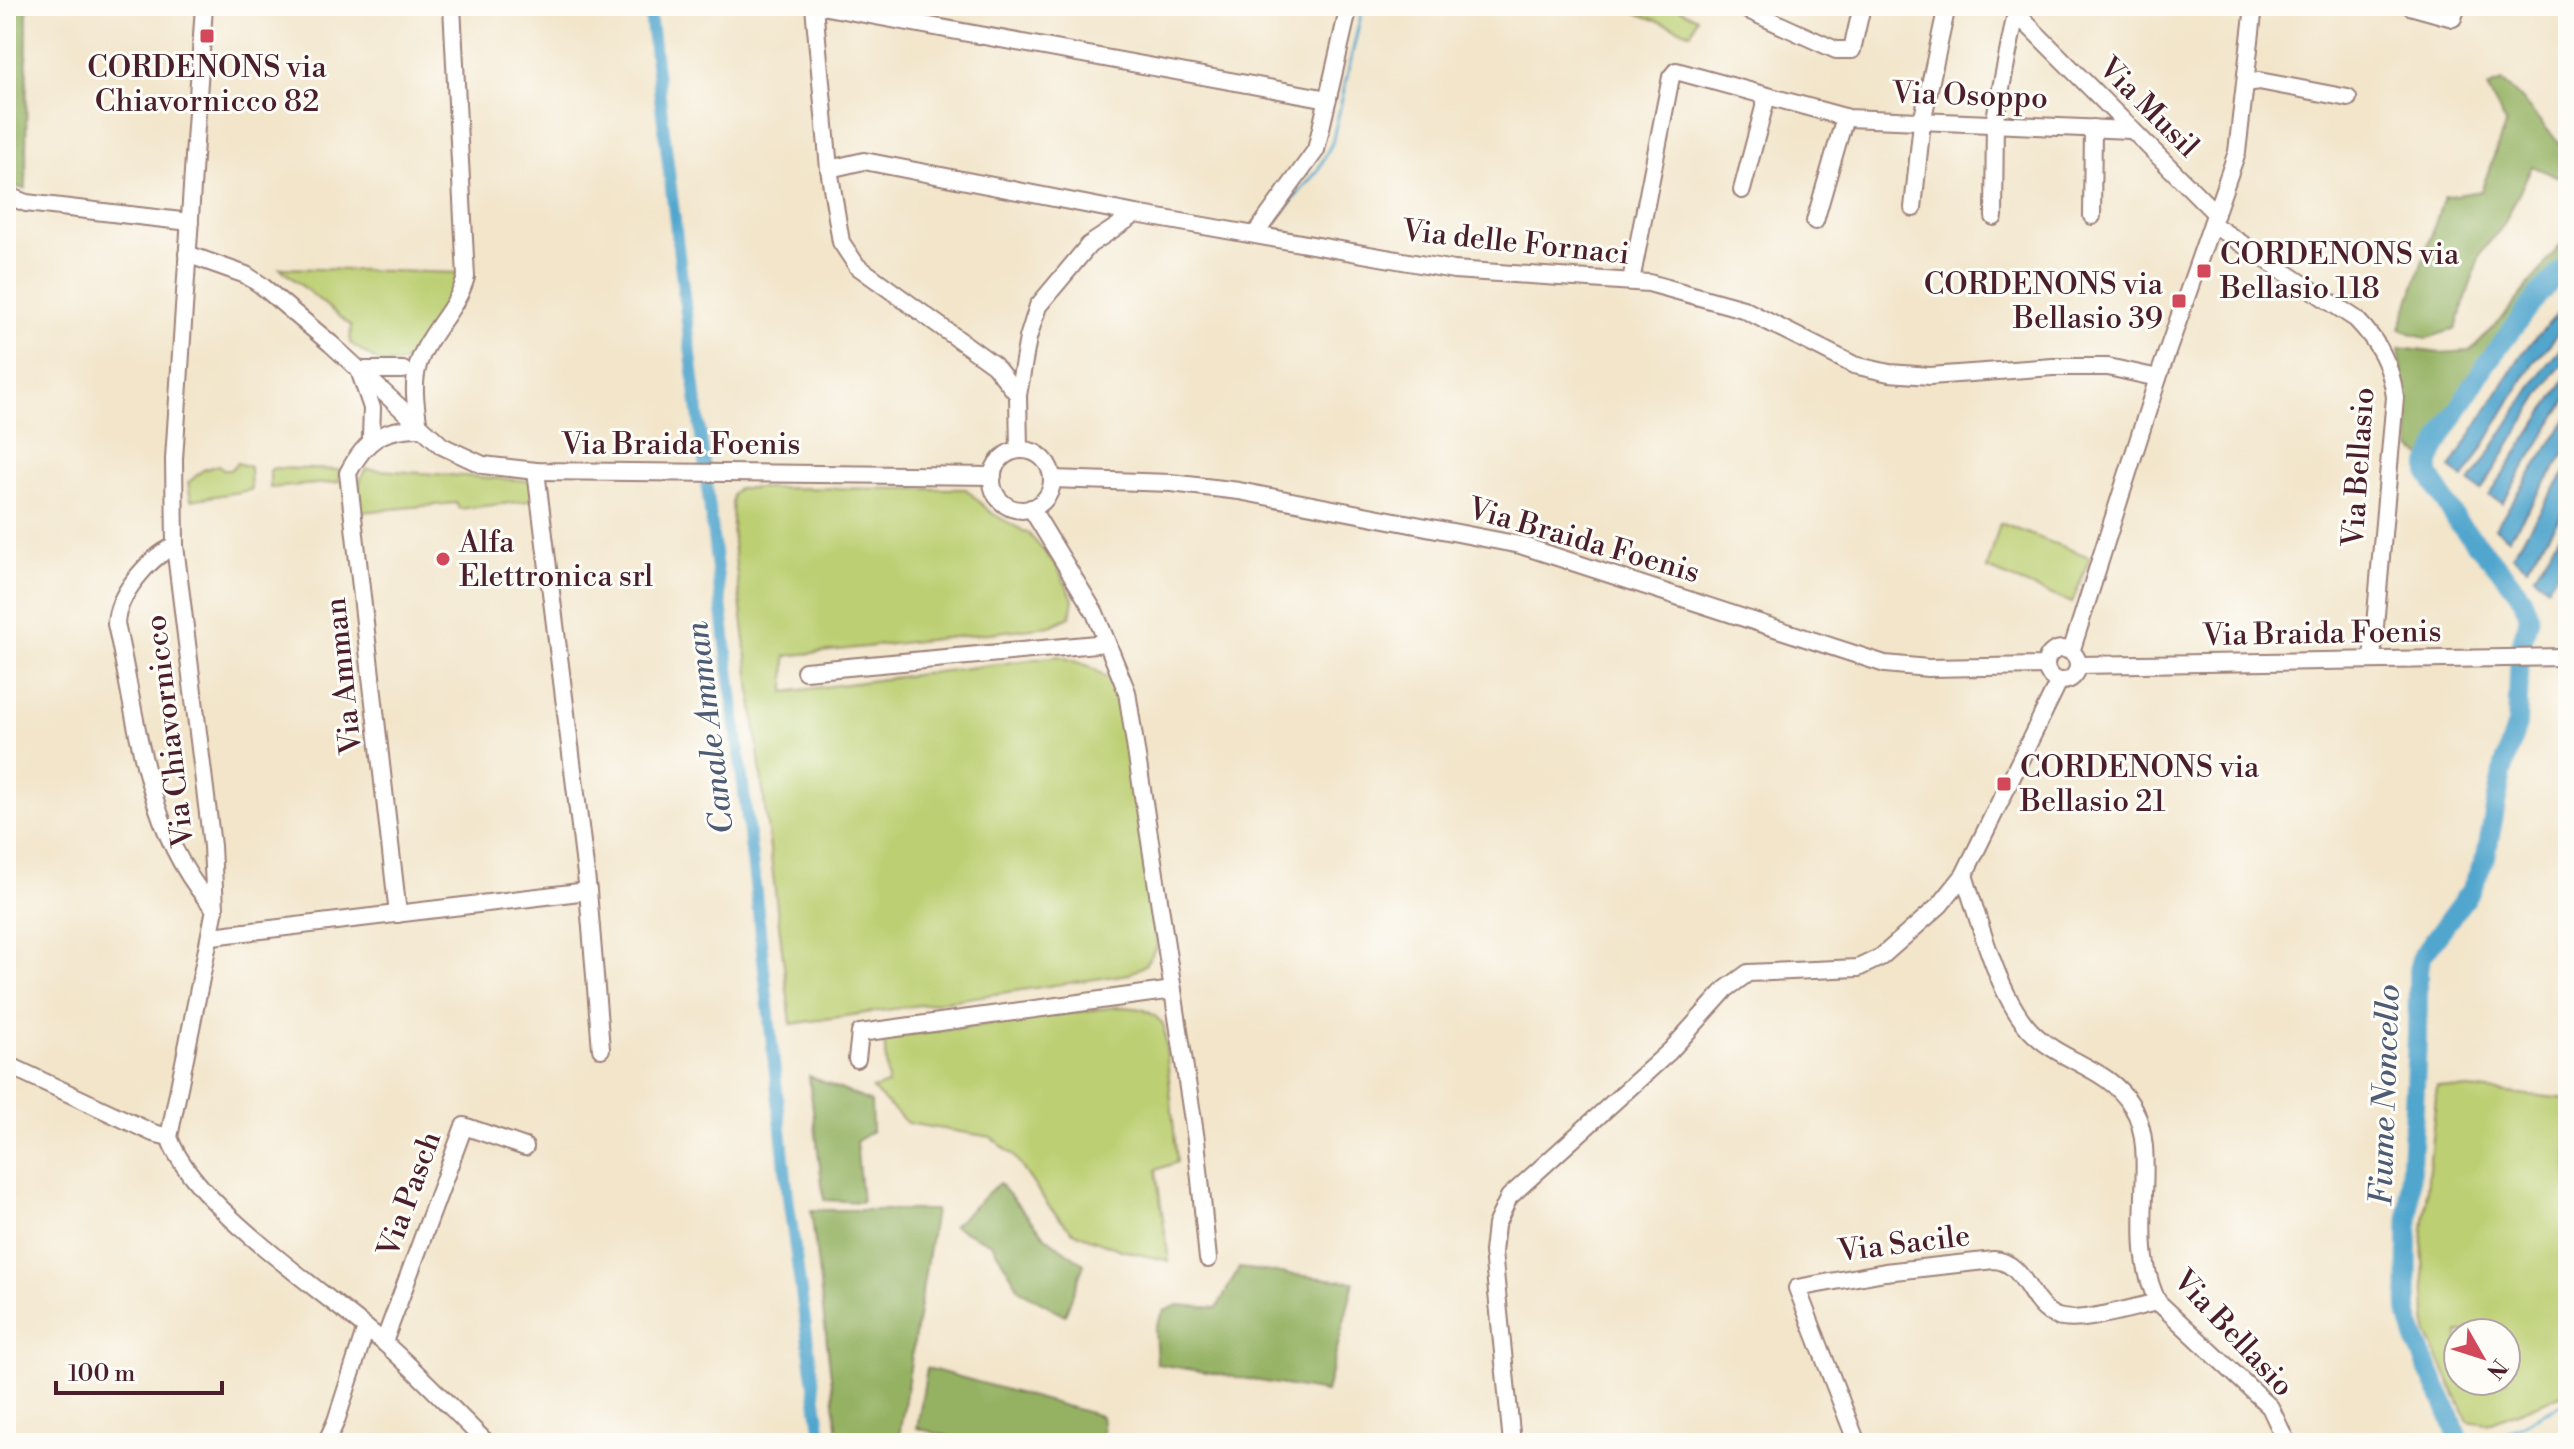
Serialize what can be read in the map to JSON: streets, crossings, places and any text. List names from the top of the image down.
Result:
{
  "streets": {
    "street": [
      "Via Osoppo",
      "Via Musil",
      "Via delle Fornaci",
      "Via Braida Foenis",
      "Via Bellasio",
      "Via Amman",
      "Via Chiavornicco",
      "Via Pasch",
      "Via Sacile"
    ]
  },
  "crossings": [
    ["Via Osoppo", "Via Musil"],
    ["Via Osoppo", "Via delle Fornaci"],
    ["Via Musil", "Via Bellasio"],
    ["Via Braida Foenis", "Via Bellasio"],
    ["Via Braida Foenis", "Via Amman"],
    ["Via Bellasio", "Via Sacile"]
  ],
  "water": ["Canale Amman", "Fiume Noncello"],
  "places": {
    "transit": [
      "CORDENONS via Chiavornicco 82",
      "CORDENONS via Bellasio 118",
      "CORDENONS via Bellasio 39",
      "CORDENONS via Bellasio 21"
    ],
    "other": ["Alfa Elettronica srl"]
  },
  "scale_bar": "100 m",
  "north": "bottom right"
}
